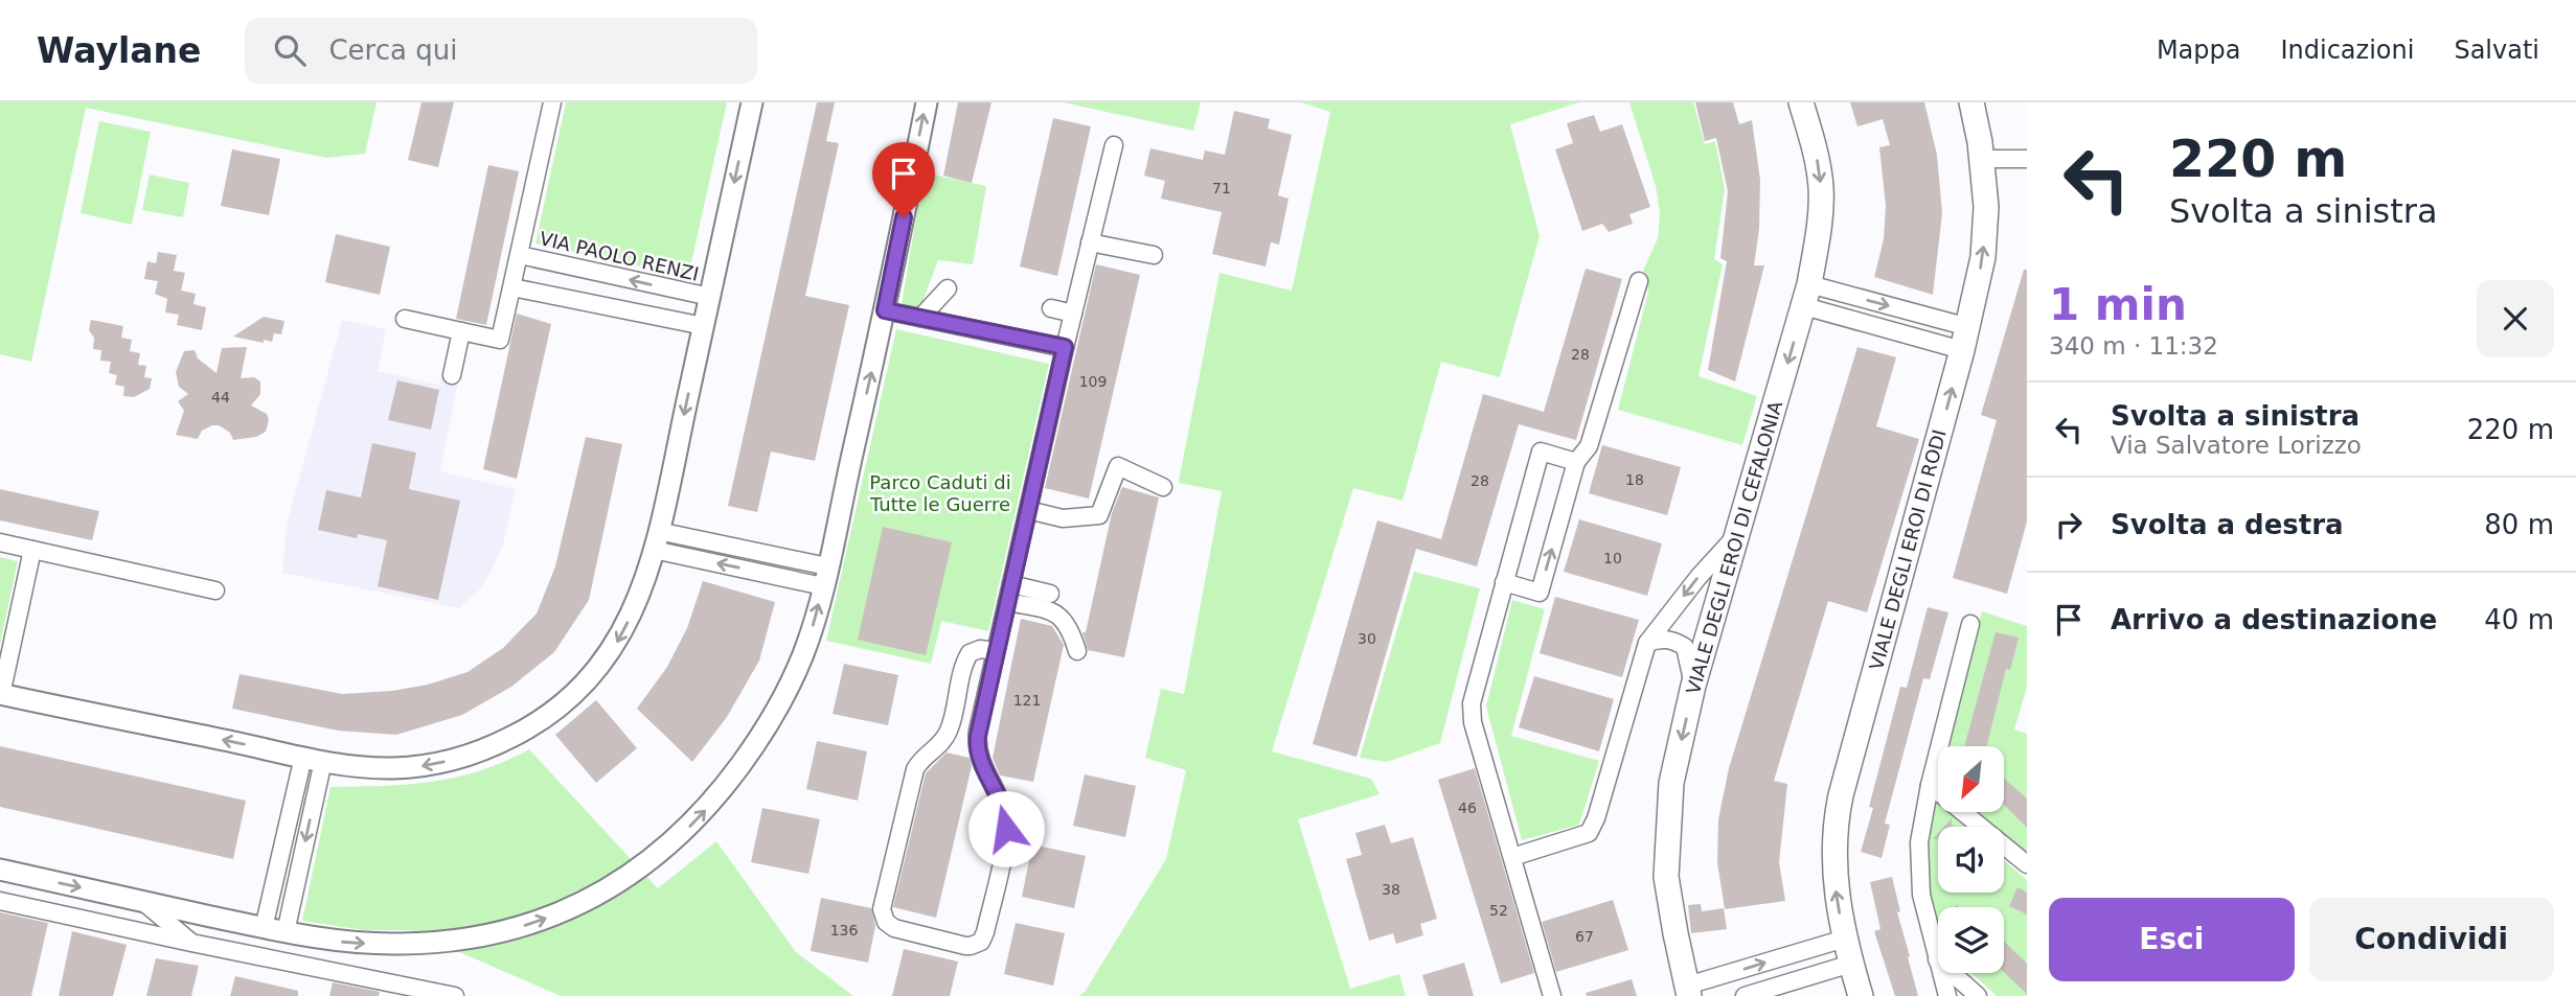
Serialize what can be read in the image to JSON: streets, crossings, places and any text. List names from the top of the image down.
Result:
{
  "streets": {
    "main road": ["VIALE DEGLI EROI DI CEFALONIA", "VIALE DEGLI EROI DI RODI"],
    "street": ["VIA PAOLO RENZI"]
  },
  "one_way": ["VIALE DEGLI EROI DI CEFALONIA", "VIALE DEGLI EROI DI RODI"],
  "parks": ["Parco Caduti di Tutte le Guerre"],
  "house_numbers": [
    "71",
    "28",
    "109",
    "44",
    "18",
    "28",
    "10",
    "30",
    "121",
    "46",
    "38",
    "52",
    "136",
    "67"
  ],
  "north": "bottom left",
  "page": {
    "header": "Waylane",
    "search": "Cerca qui",
    "nav": ["Mappa", "Indicazioni", "Salvati"],
    "turn": ["220 m", "Svolta a sinistra"],
    "heading": ["1 min", "340 m · 11:32"],
    "list": [
      {
        "name": "Svolta a sinistra",
        "note": "Via Salvatore Lorizzo",
        "value": "220 m"
      },
      {
        "name": "Svolta a destra",
        "value": "80 m"
      },
      {
        "name": "Arrivo a destinazione",
        "value": "40 m"
      }
    ],
    "buttons": ["Esci", "Condividi"]
  }
}
